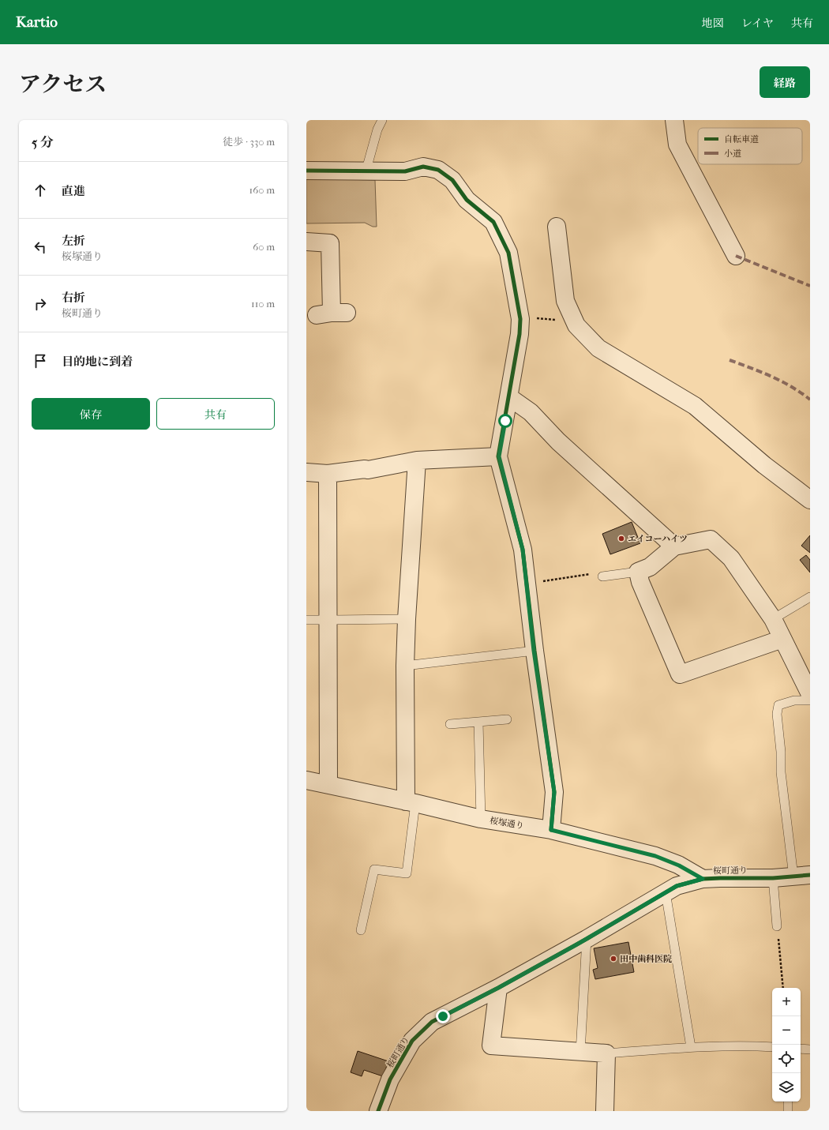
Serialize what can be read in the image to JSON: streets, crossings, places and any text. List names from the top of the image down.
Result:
{
  "streets": {
    "street": ["桜塚通り", "桜町通り"]
  },
  "crossings": [
    ["桜塚通り", "桜町通り"]
  ],
  "places": ["エイコーハイツ", "田中歯科医院"],
  "legend": ["自転車道", "小道"],
  "page": {
    "header": "Kartio",
    "nav": ["地図", "レイヤ", "共有"],
    "title": "アクセス",
    "buttons": [
      "経路",
      ["保存", "共有"]
    ],
    "heading": ["5 分", "徒歩 · 330 m"],
    "list": [
      ["直進", "160 m"],
      ["左折", "桜塚通り", "60 m"],
      ["右折", "桜町通り", "110 m"],
      "目的地に到着"
    ],
    "map_buttons": ["+", "−"]
  }
}
